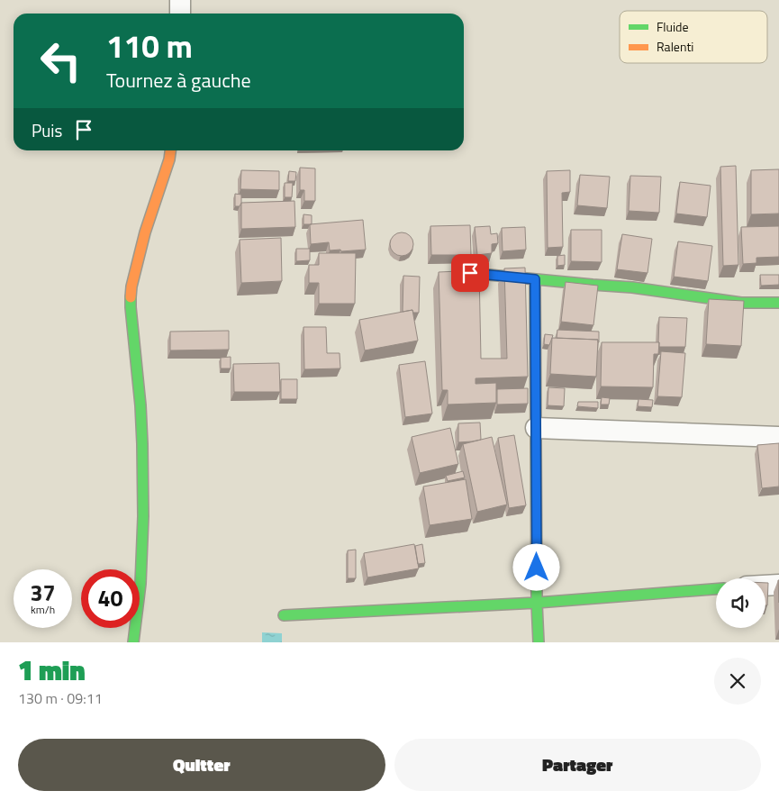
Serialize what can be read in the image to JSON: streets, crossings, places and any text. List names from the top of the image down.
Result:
{
  "legend": ["Fluide", "Ralenti"],
  "page": {
    "turn": ["110 m", "Tournez à gauche"],
    "then": "Puis",
    "speed": "37 km/h",
    "limit": "40",
    "heading": ["1 min", "130 m · 09:11"],
    "buttons": ["Quitter", "Partager"]
  }
}
